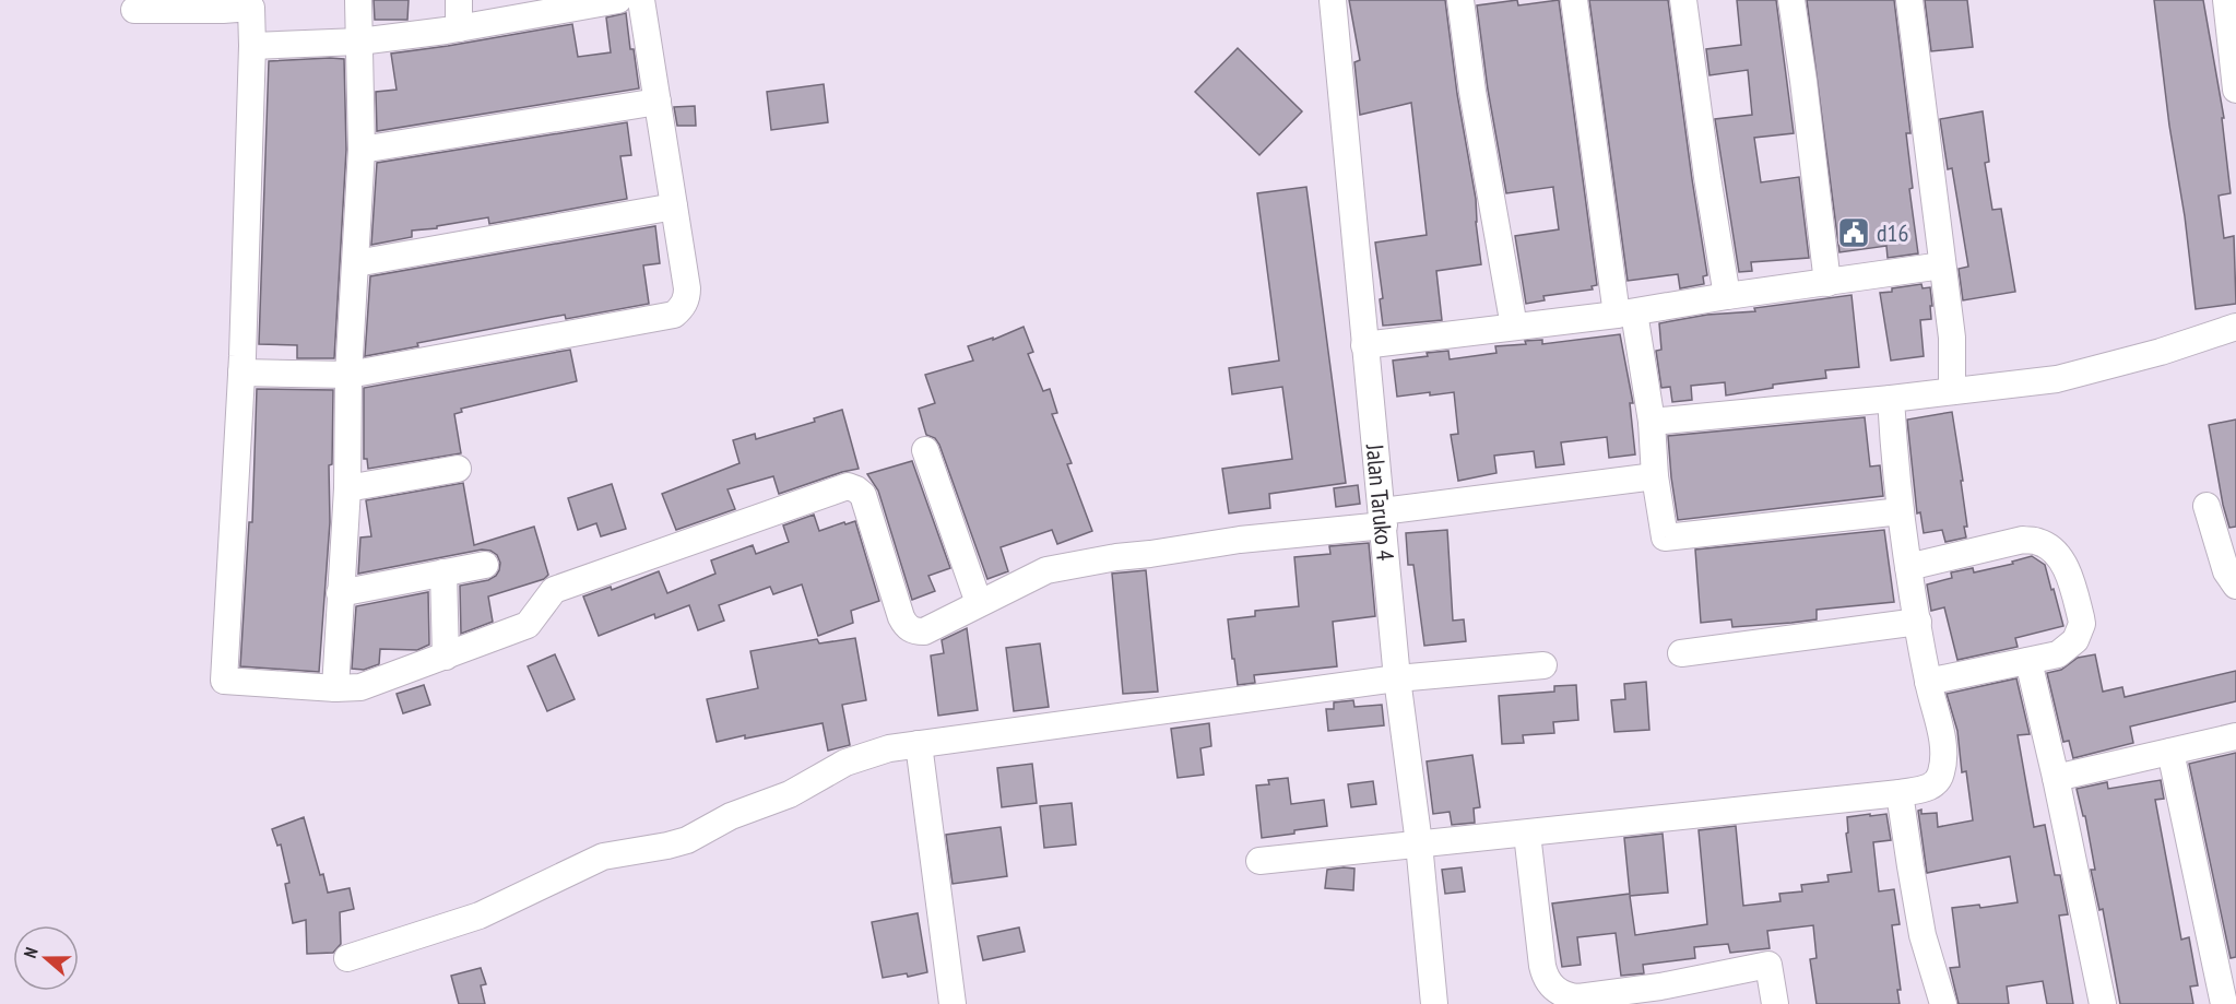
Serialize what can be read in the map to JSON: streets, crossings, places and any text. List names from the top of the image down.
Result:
{
  "streets": {
    "street": ["Jalan Taruko 4"]
  },
  "places": {
    "public building": ["d16"]
  },
  "north": "left"
}
